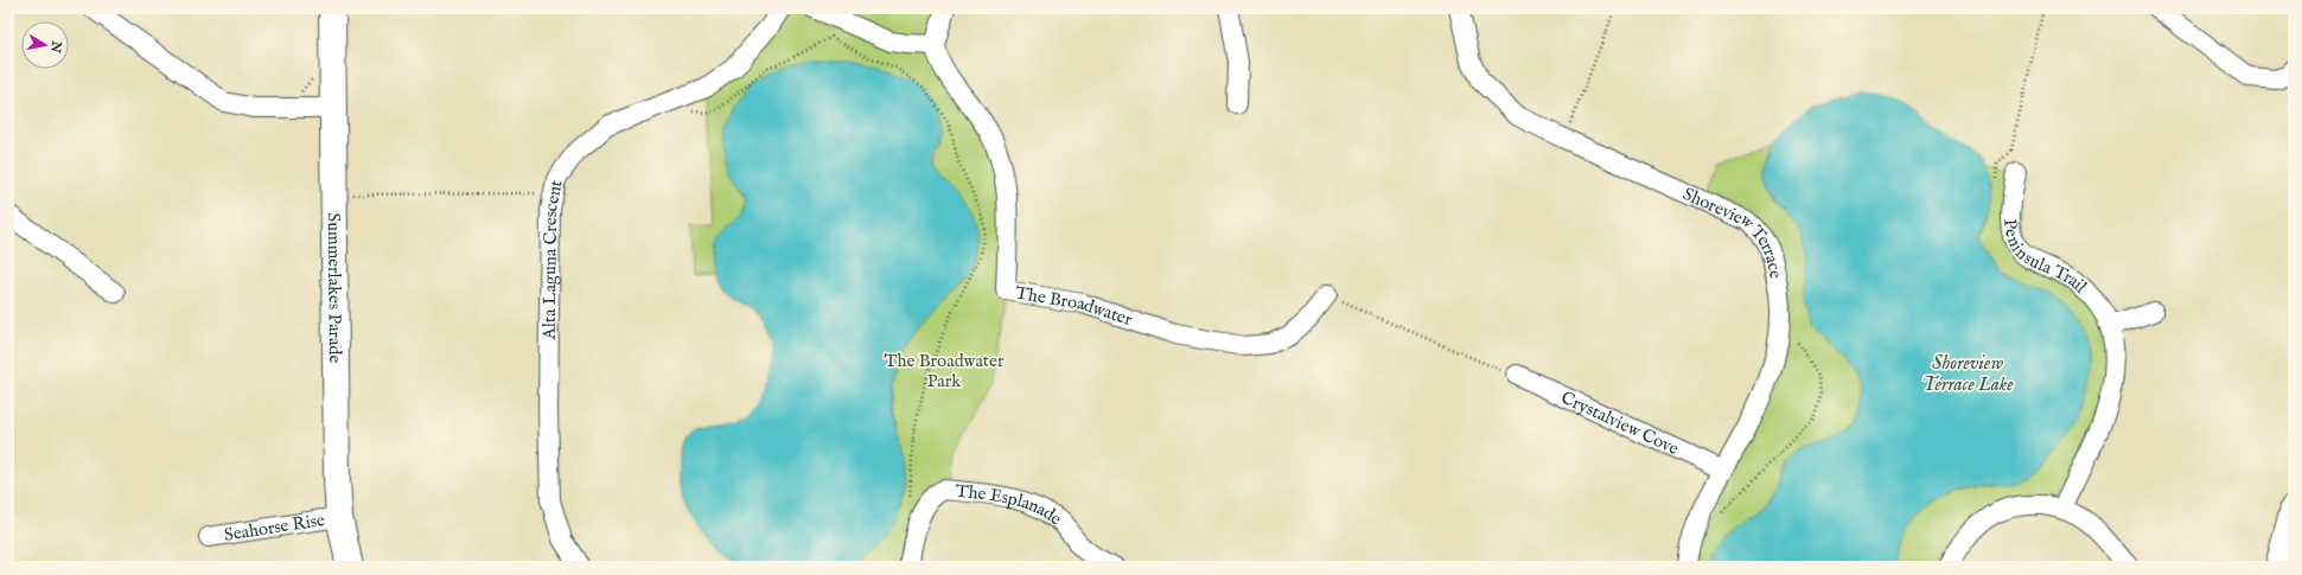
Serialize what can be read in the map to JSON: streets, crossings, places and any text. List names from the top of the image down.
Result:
{
  "streets": {
    "street": [
      "Shoreview Terrace",
      "Peninsula Trail",
      "Alta Laguna Crescent",
      "Summerlakes Parade",
      "The Broadwater",
      "Crystalview Cove",
      "The Esplanade",
      "Seahorse Rise"
    ]
  },
  "crossings": [
    ["Shoreview Terrace", "Crystalview Cove"],
    ["Summerlakes Parade", "Seahorse Rise"]
  ],
  "water": ["Shoreview Terrace Lake"],
  "parks": ["The Broadwater Park"],
  "north": "right"
}
